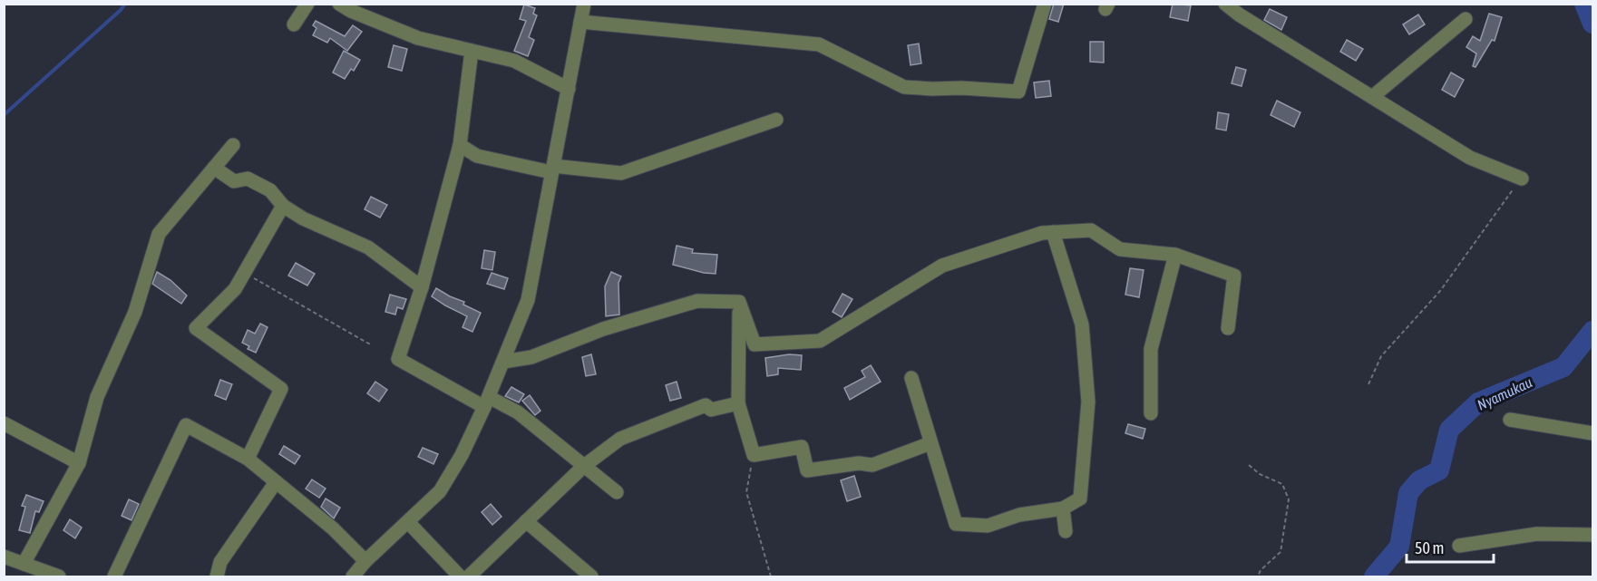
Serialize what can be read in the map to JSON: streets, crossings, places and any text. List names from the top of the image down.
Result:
{
  "water": ["Nyamukau"],
  "scale_bar": "50 m"
}
